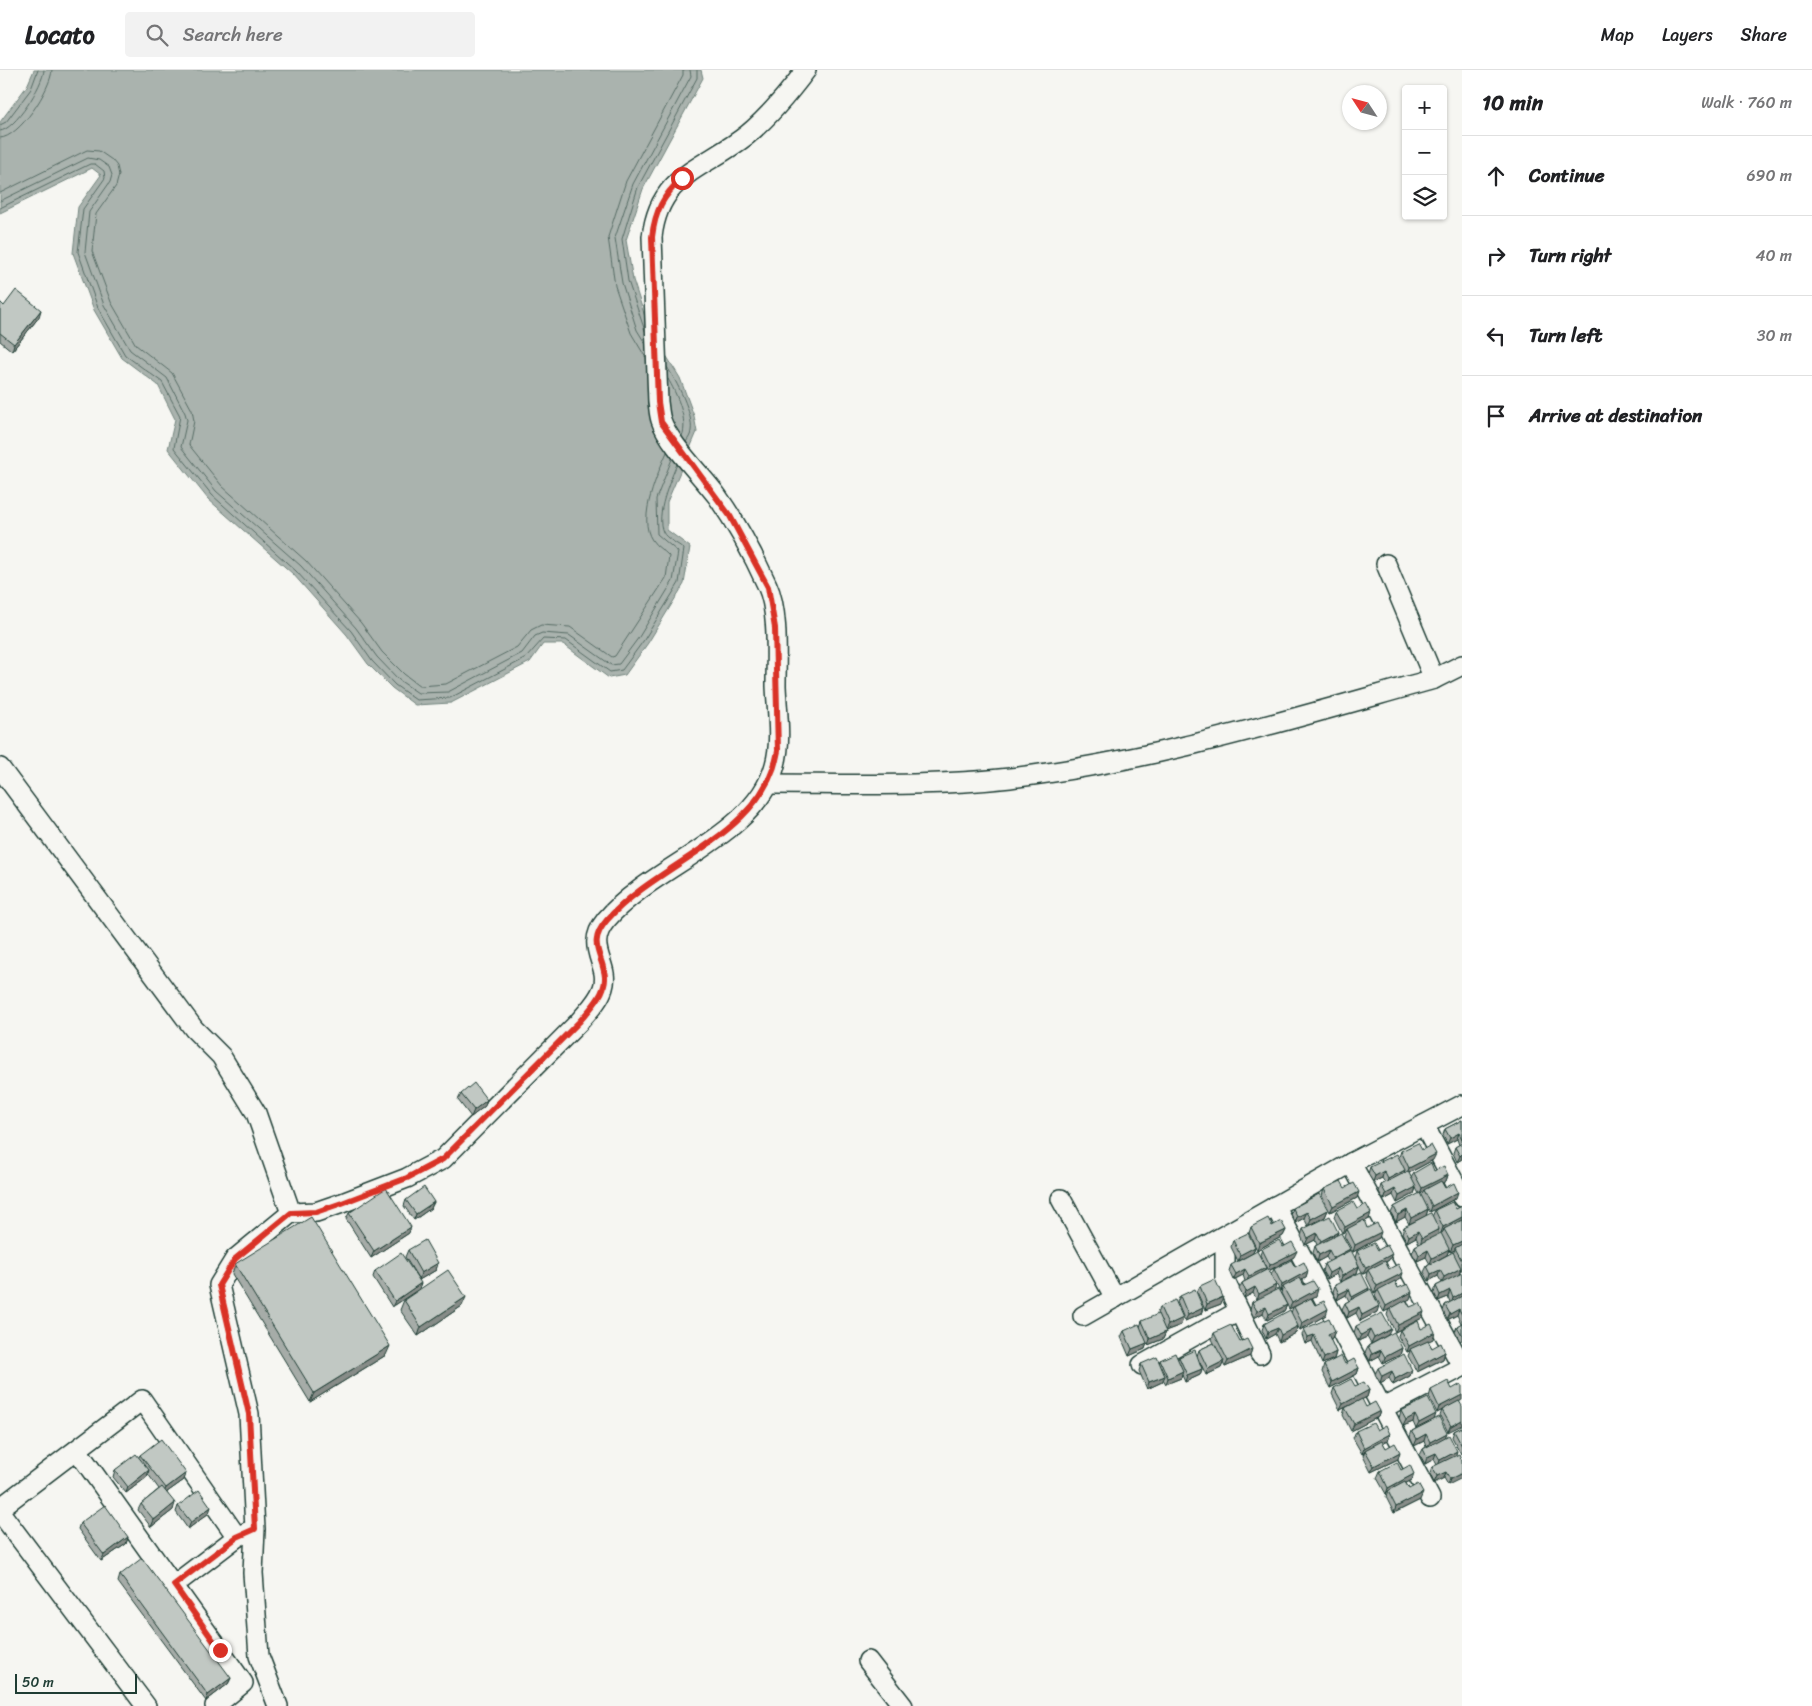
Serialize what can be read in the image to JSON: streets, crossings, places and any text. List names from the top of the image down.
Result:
{
  "scale_bar": "50 m",
  "north": "top left",
  "page": {
    "header": "Locato",
    "search": "Search here",
    "nav": ["Map", "Layers", "Share"],
    "heading": ["10 min", "Walk · 760 m"],
    "map_buttons": ["+", "−"],
    "list": [
      ["Continue", "690 m"],
      ["Turn right", "40 m"],
      ["Turn left", "30 m"],
      "Arrive at destination"
    ],
    "scale": "50 m"
  }
}
